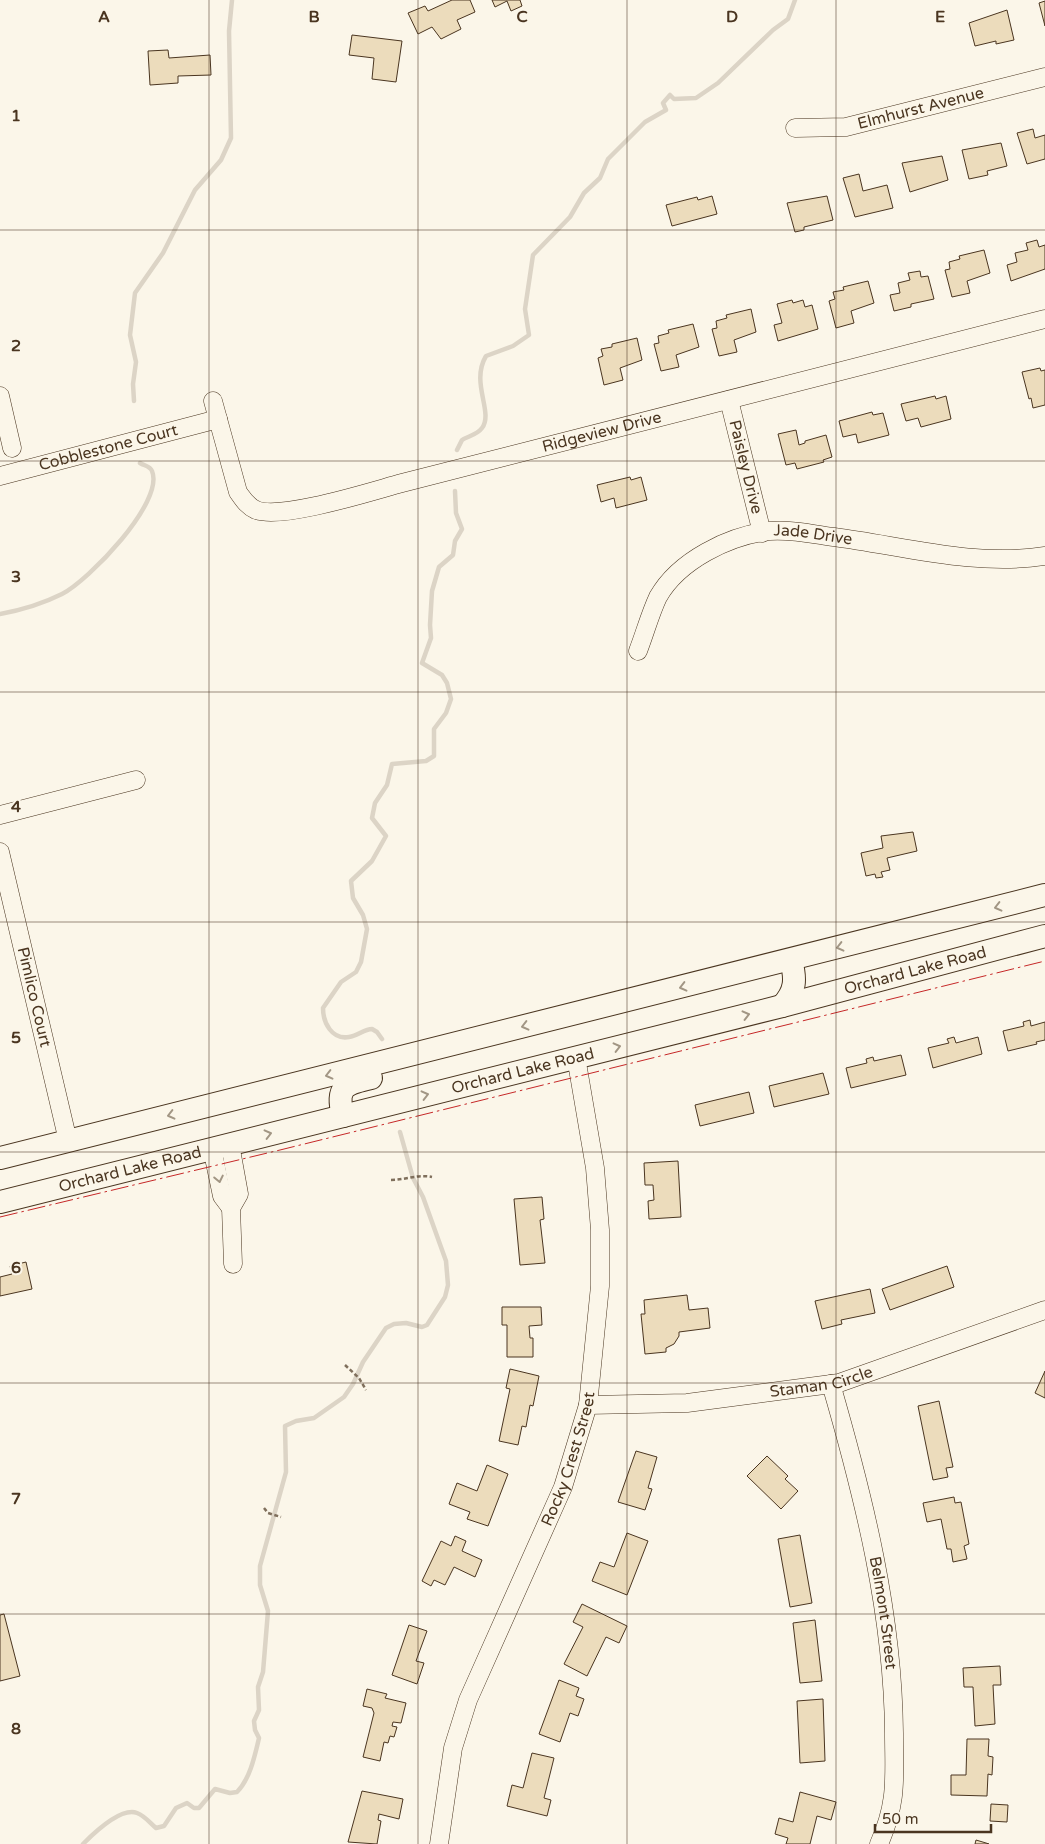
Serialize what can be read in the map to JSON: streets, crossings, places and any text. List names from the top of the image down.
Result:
{
  "streets": {
    "main road": ["Orchard Lake Road"],
    "street": [
      "Elmhurst Avenue",
      "Ridgeview Drive",
      "Cobblestone Court",
      "Paisley Drive",
      "Jade Drive",
      "Pimlico Court",
      "Staman Circle",
      "Rocky Crest Street",
      "Belmont Street"
    ]
  },
  "crossings": [
    ["Ridgeview Drive", "Cobblestone Court"],
    ["Ridgeview Drive", "Paisley Drive"],
    ["Paisley Drive", "Jade Drive"],
    ["Orchard Lake Road", "Rocky Crest Street"],
    ["Staman Circle", "Rocky Crest Street"],
    ["Staman Circle", "Belmont Street"]
  ],
  "scale_bar": "50 m",
  "grid": {
    "columns": [
      "A",
      "B",
      "C",
      "D",
      "E"
    ],
    "rows": [
      "1",
      "2",
      "3",
      "4",
      "5",
      "6",
      "7",
      "8"
    ]
  }
}
